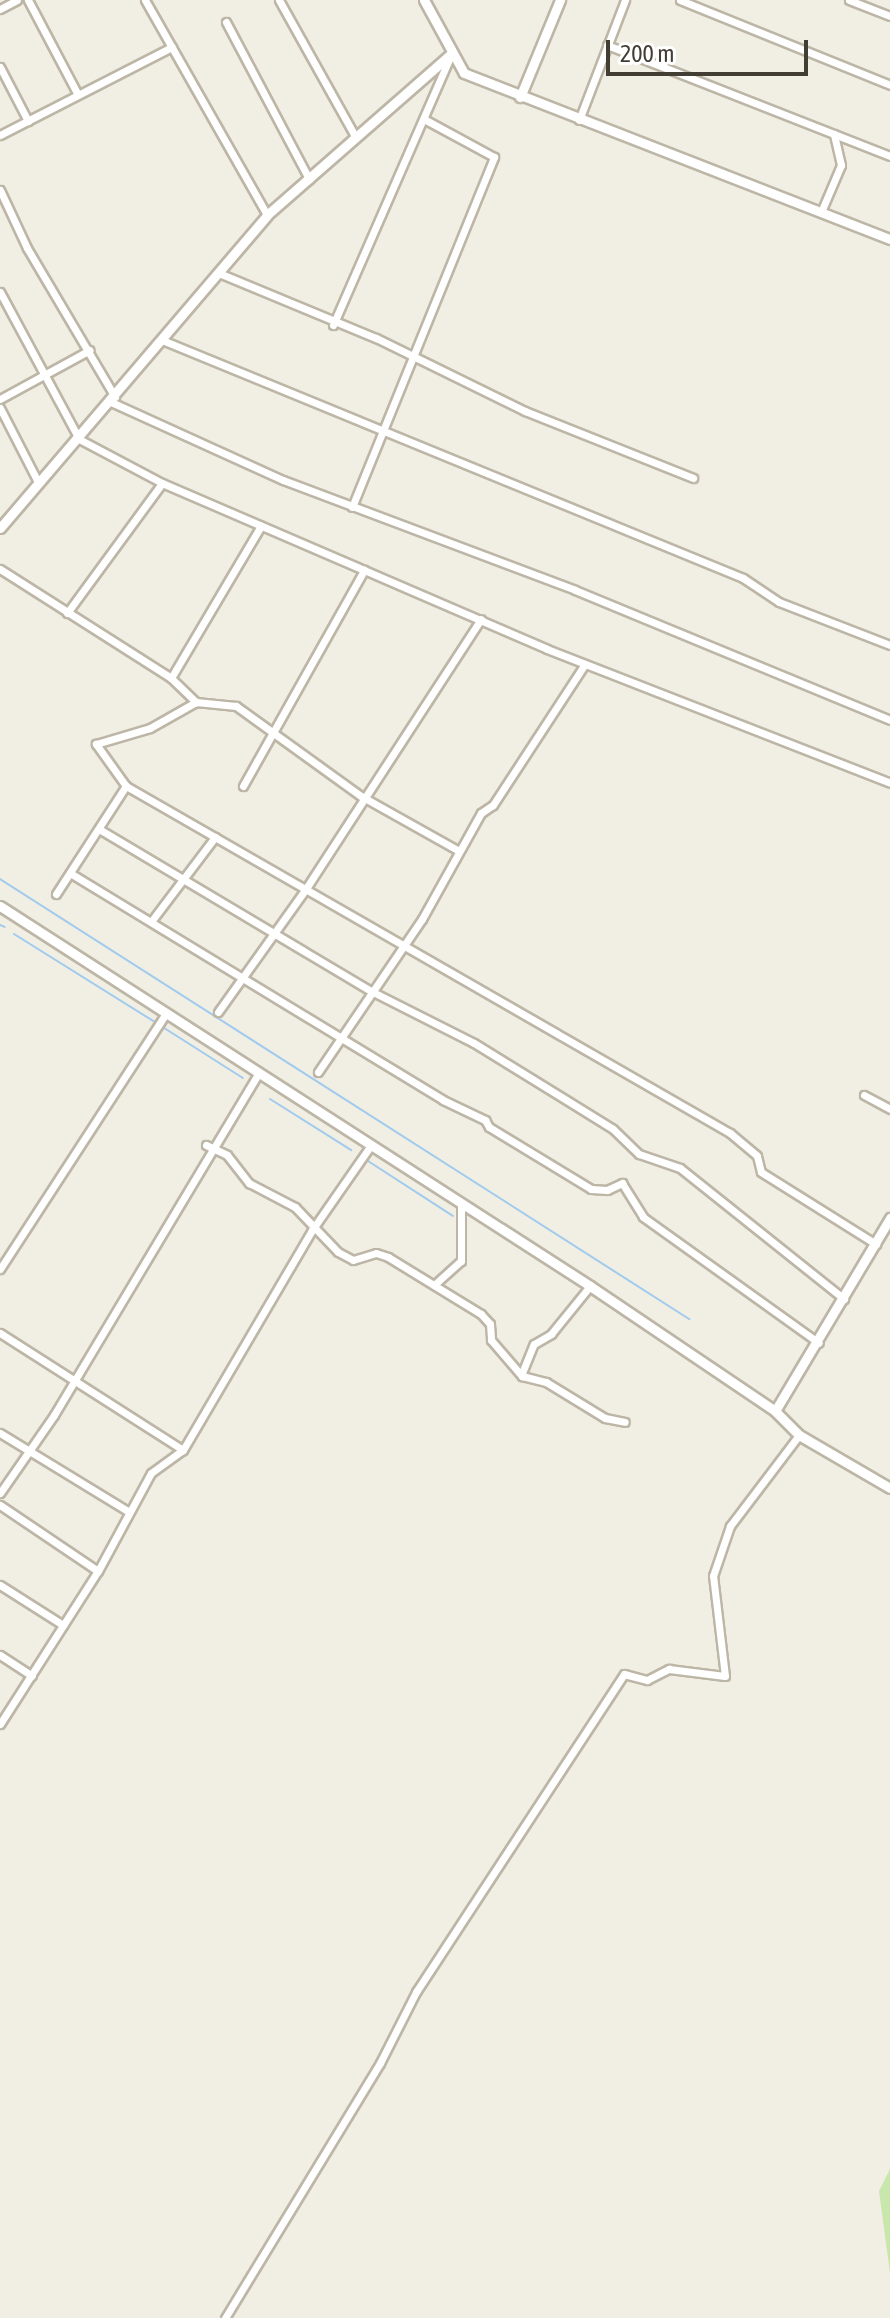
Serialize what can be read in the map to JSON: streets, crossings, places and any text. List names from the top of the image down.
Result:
{
  "scale_bar": "200 m"
}
